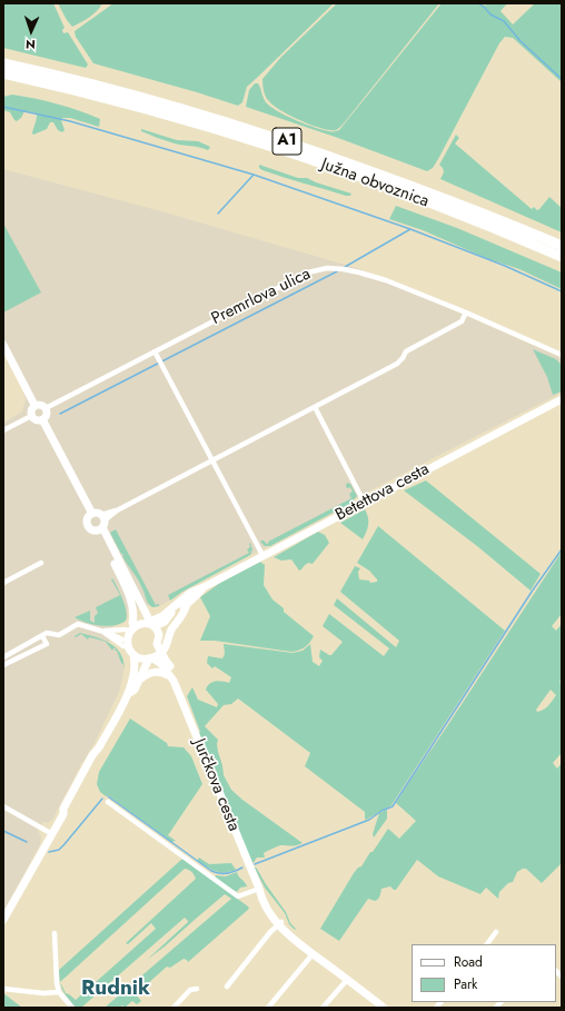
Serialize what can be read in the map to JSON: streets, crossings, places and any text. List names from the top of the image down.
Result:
{
  "streets": {
    "highway": ["A1", "Južna obvoznica"],
    "street": ["Premrlova ulica", "Betettova cesta", "Jurčkova cesta"]
  },
  "crossings": [
    ["Betettova cesta", "Jurčkova cesta"]
  ],
  "districts": ["Rudnik"],
  "legend": ["Road", "Park"],
  "north": "bottom"
}
